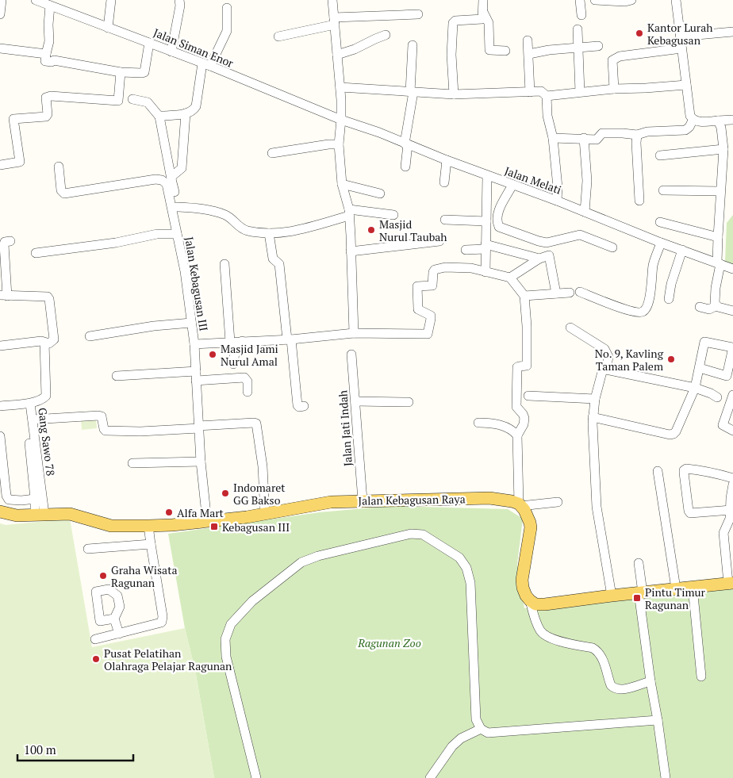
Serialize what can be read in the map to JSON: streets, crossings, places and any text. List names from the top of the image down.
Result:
{
  "streets": {
    "main road": ["Jalan Kebagusan Raya"],
    "street": [
      "Jalan Siman Enor",
      "Jalan Melati",
      "Jalan Kebagusan III",
      "Jalan Jati Indah",
      "Gang Sawo 78"
    ]
  },
  "crossings": [
    ["Jalan Siman Enor", "Jalan Melati"],
    ["Jalan Kebagusan III", "Jalan Kebagusan Raya"],
    ["Jalan Jati Indah", "Jalan Kebagusan Raya"],
    ["Gang Sawo 78", "Jalan Kebagusan Raya"]
  ],
  "parks": ["Ragunan Zoo"],
  "places": {
    "other": [
      "Kantor Lurah Kebagusan",
      "Masjid Nurul Taubah",
      "Masjid Jami Nurul Amal",
      "No. 9, Kavling Taman Palem",
      "Indomaret GG Bakso",
      "Alfa Mart",
      "Graha Wisata Ragunan",
      "Pusat Pelatihan Olahraga Pelajar Ragunan"
    ],
    "transit": ["Kebagusan III", "Pintu Timur Ragunan"]
  },
  "scale_bar": "100 m"
}
